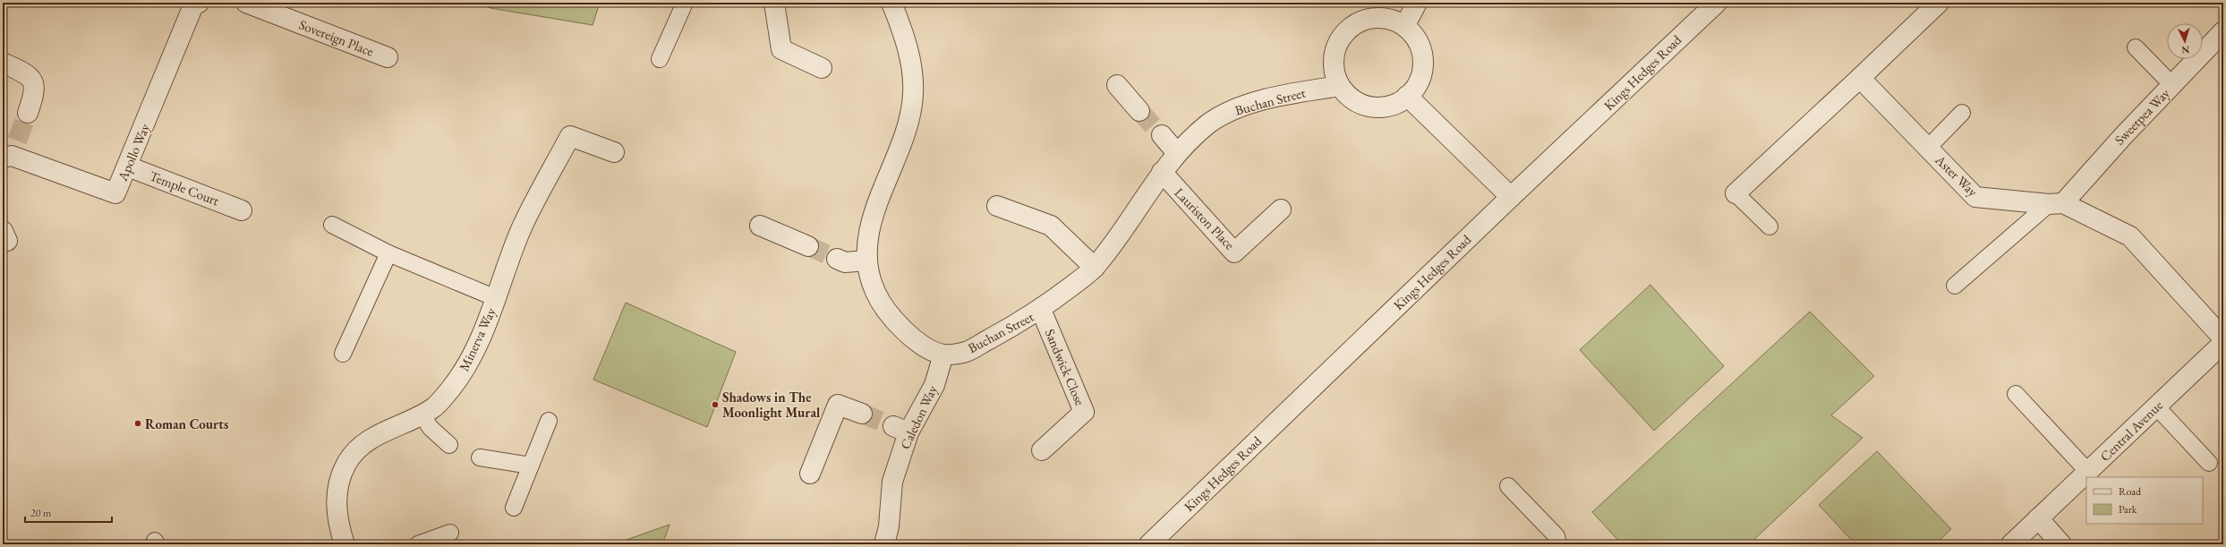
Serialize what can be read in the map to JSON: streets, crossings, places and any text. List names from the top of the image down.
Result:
{
  "streets": {
    "street": [
      "Sovereign Place",
      "Kings Hedges Road",
      "Buchan Street",
      "Sweetpea Way",
      "Apollo Way",
      "Aster Way",
      "Temple Court",
      "Lauriston Place",
      "Minerva Way",
      "Sandwick Close",
      "Caledon Way",
      "Central Avenue"
    ]
  },
  "crossings": [
    ["Buchan Street", "Lauriston Place"],
    ["Buchan Street", "Sandwick Close"],
    ["Buchan Street", "Caledon Way"],
    ["Sweetpea Way", "Aster Way"],
    ["Apollo Way", "Temple Court"]
  ],
  "places": ["Shadows in The Moonlight Mural", "Roman Courts"],
  "legend": ["Road", "Park"],
  "scale_bar": "20 m",
  "north": "bottom"
}
